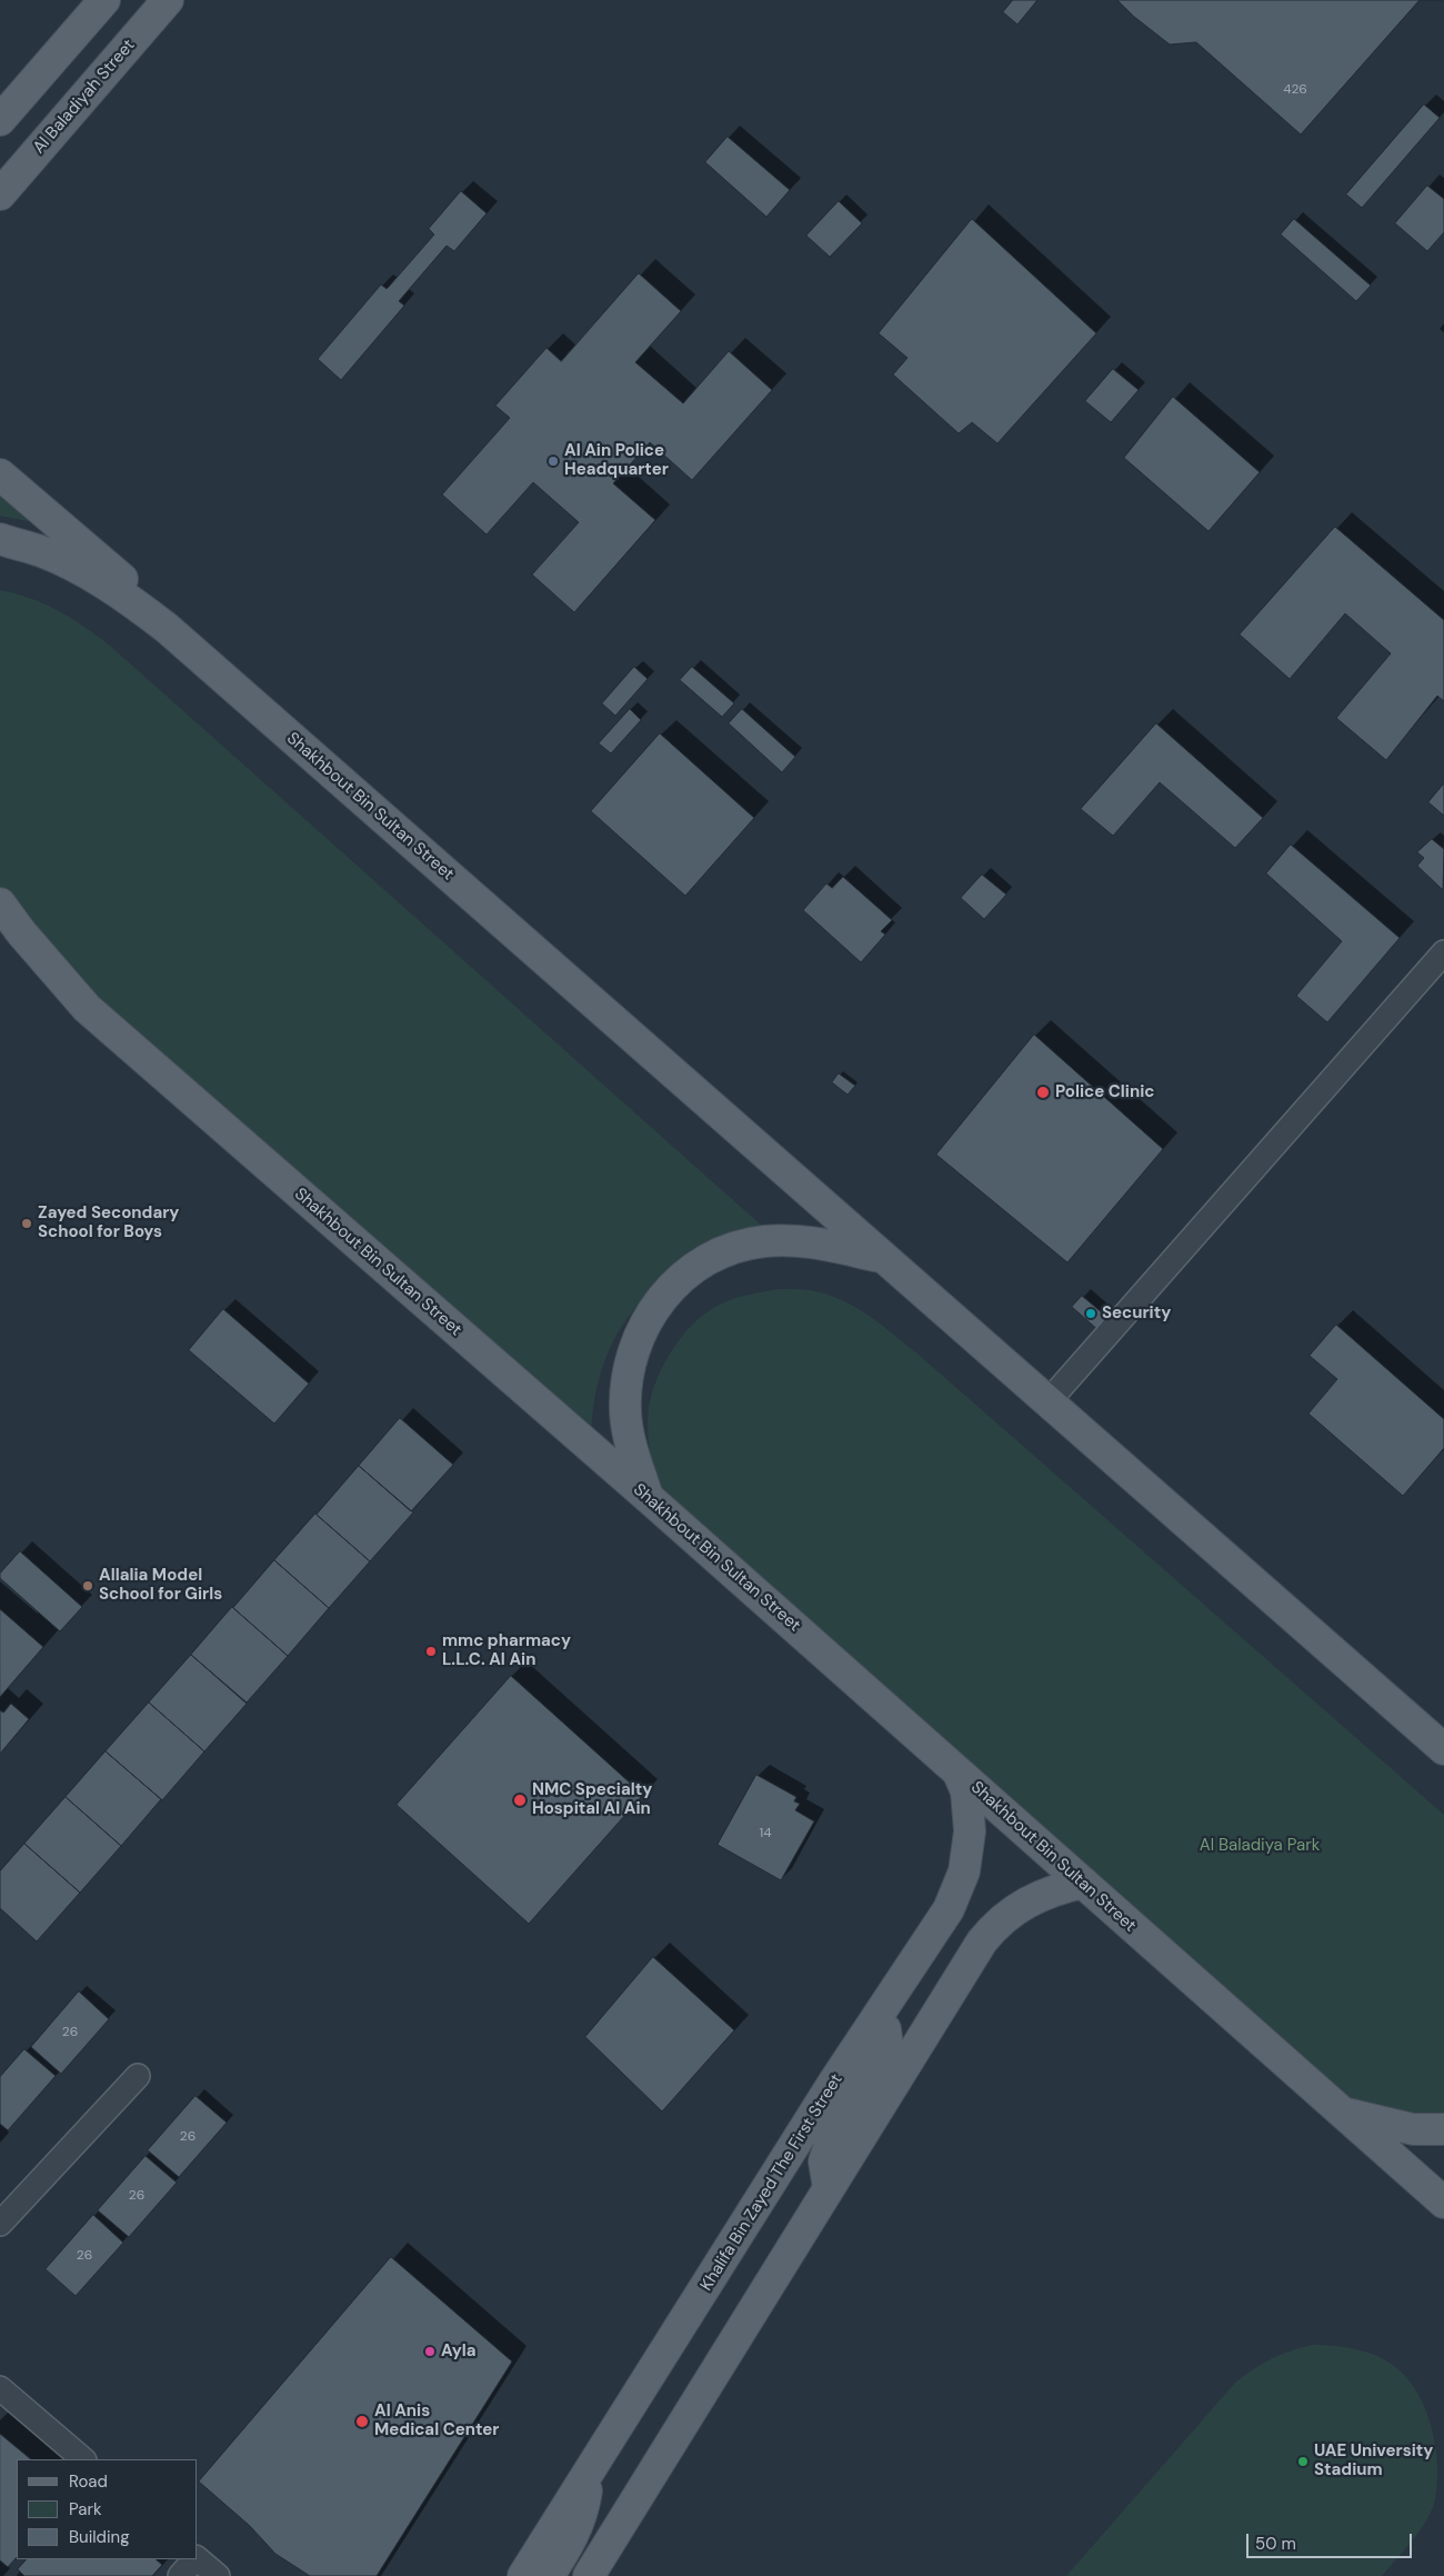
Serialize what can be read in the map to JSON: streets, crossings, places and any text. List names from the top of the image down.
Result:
{
  "streets": {
    "main road": ["Al Baladiyah Street", "Shakhbout Bin Sultan Street", "Khalifa Bin Zayed The First Street"]
  },
  "crossings": [
    ["Shakhbout Bin Sultan Street", "Khalifa Bin Zayed The First Street"]
  ],
  "parks": ["Al Baladiya Park"],
  "places": [
    "Al Ain Police Headquarter",
    "Police Clinic",
    "Zayed Secondary School for Boys",
    "Security",
    "Allalia Model School for Girls",
    "mmc pharmacy L.L.C. Al Ain",
    "NMC Specialty Hospital Al Ain",
    "Ayla",
    "Al Anis Medical Center",
    "UAE University Stadium"
  ],
  "house_numbers": [
    "426",
    "14",
    "26",
    "26",
    "26",
    "26"
  ],
  "legend": ["Road", "Park", "Building"],
  "scale_bar": "50 m"
}
